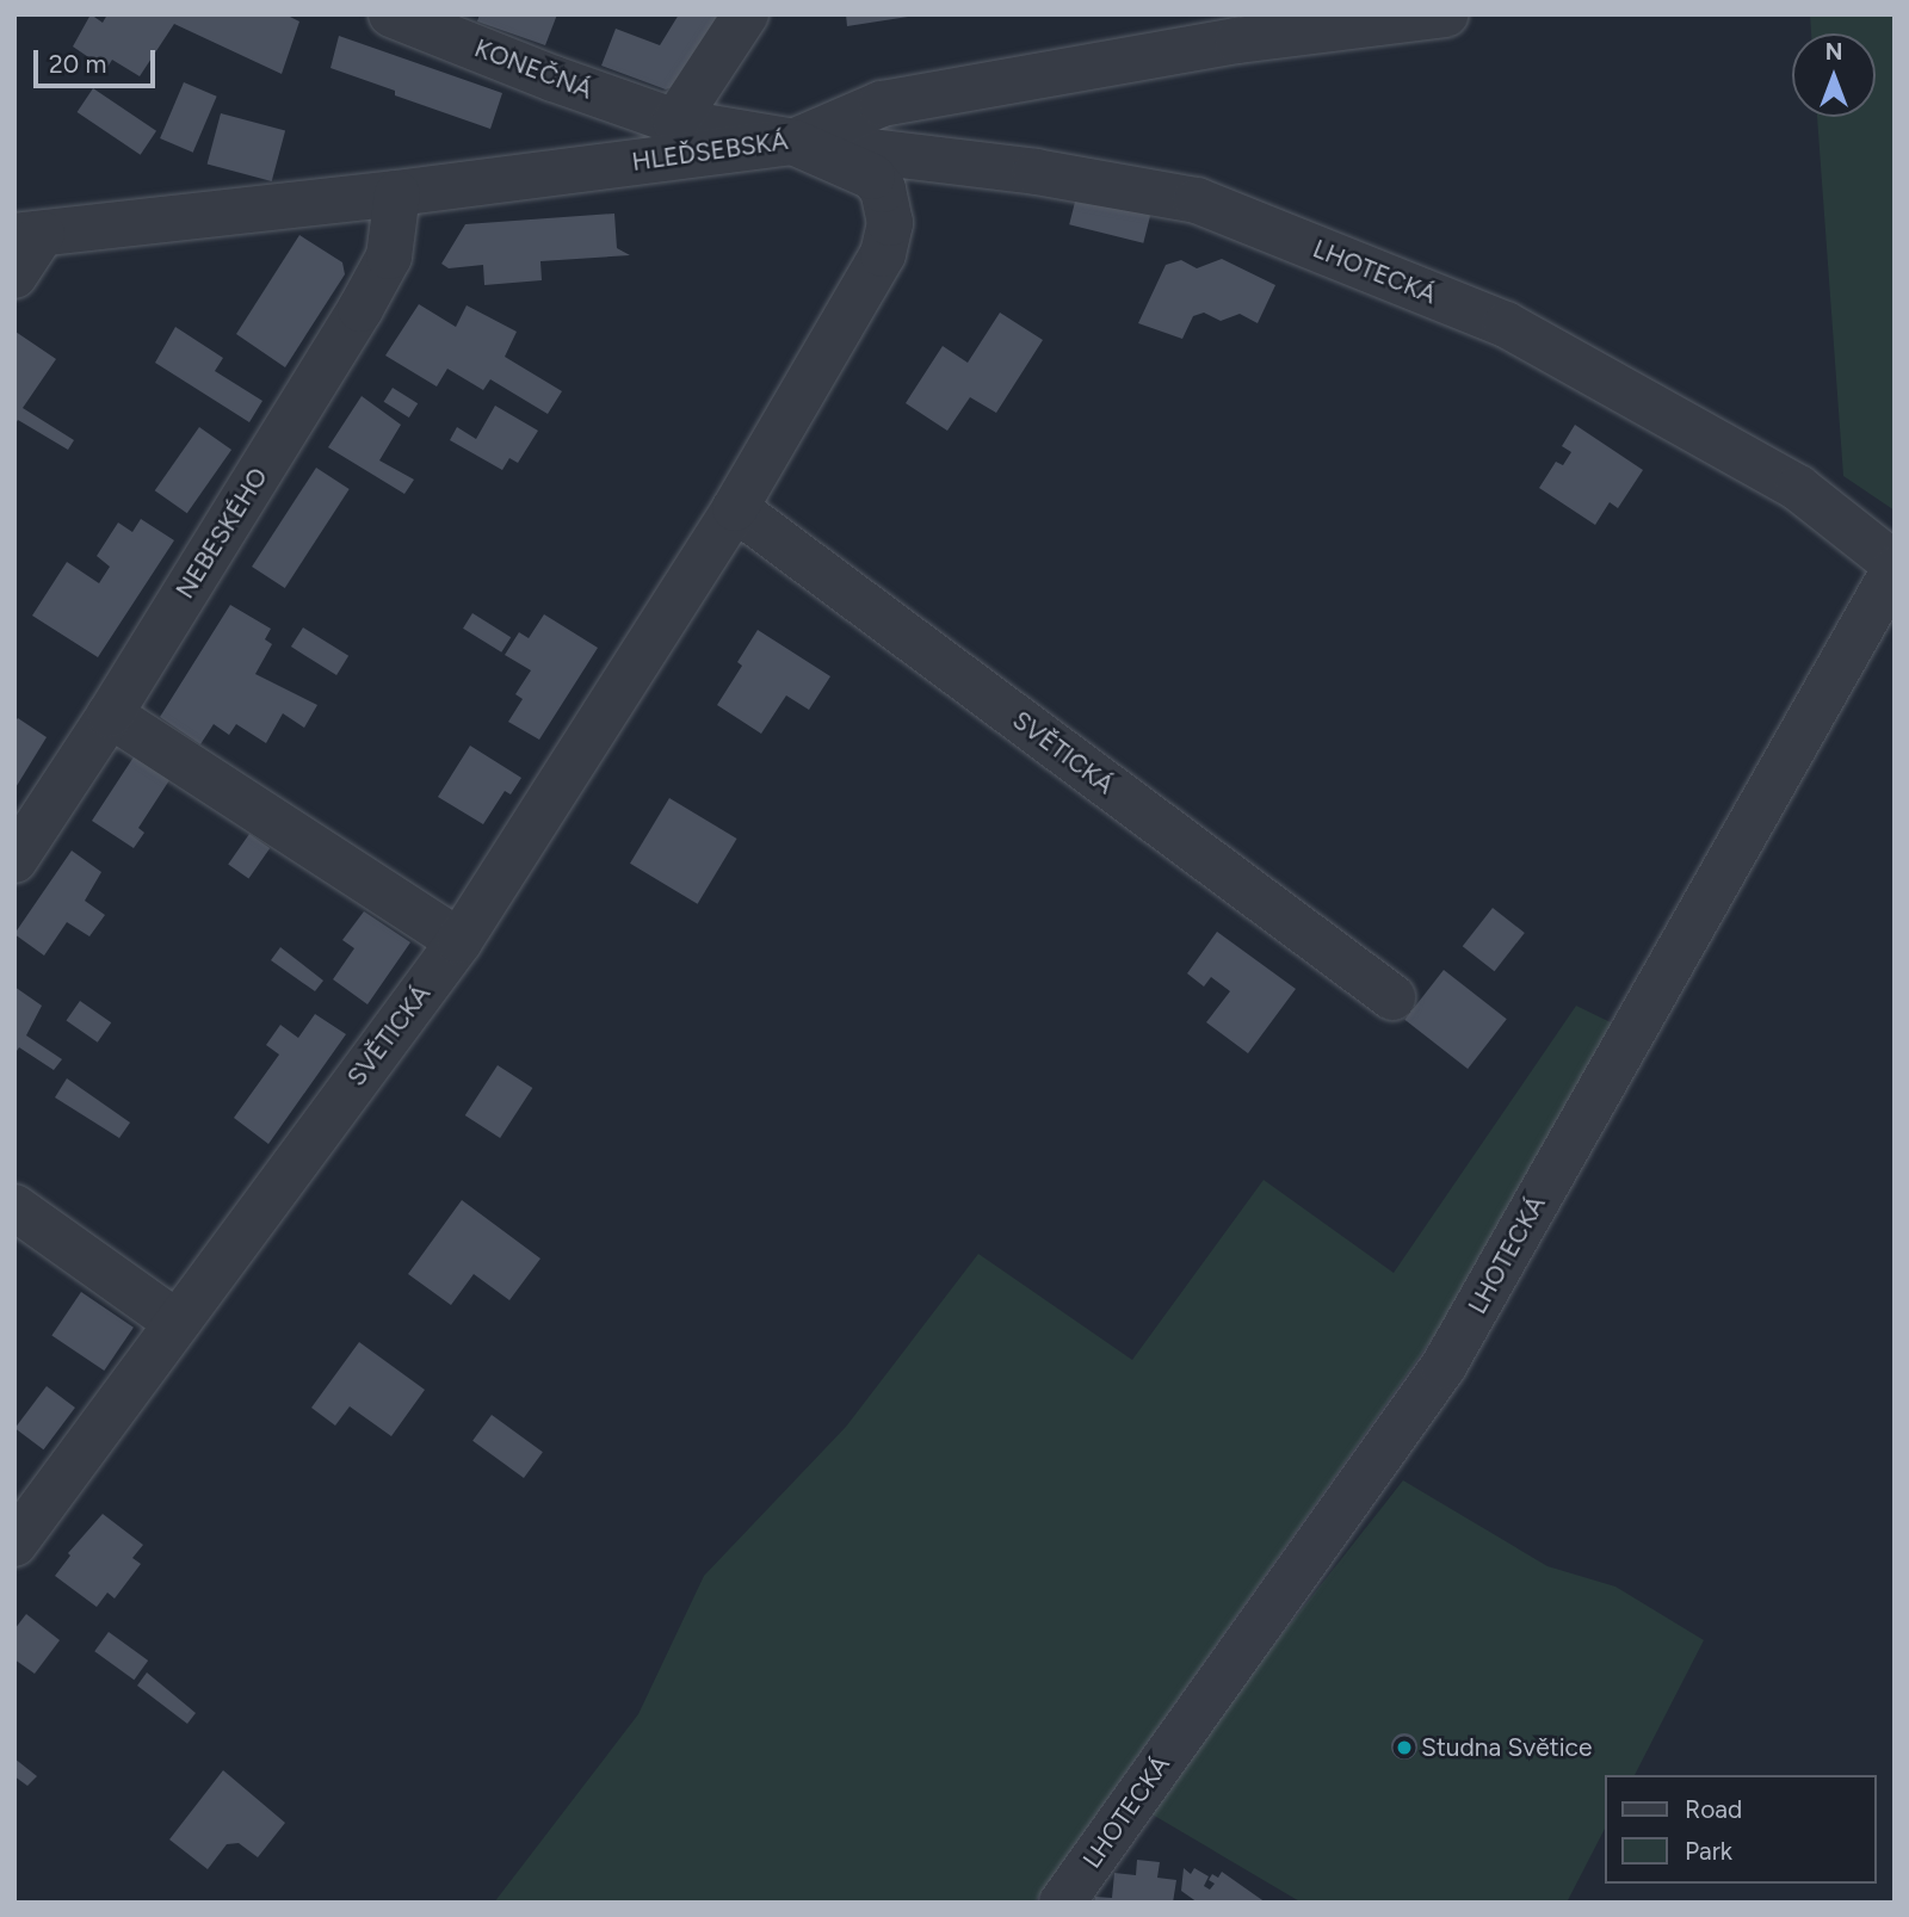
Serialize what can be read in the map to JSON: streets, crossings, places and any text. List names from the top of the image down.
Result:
{
  "streets": {
    "street": [
      "KONEČNÁ",
      "HLEĎSEBSKÁ",
      "LHOTECKÁ",
      "NEBESKÉHO",
      "SVĚTICKÁ"
    ]
  },
  "crossings": [
    ["KONEČNÁ", "HLEĎSEBSKÁ"],
    ["KONEČNÁ", "LHOTECKÁ"],
    ["KONEČNÁ", "SVĚTICKÁ"],
    ["HLEĎSEBSKÁ", "LHOTECKÁ"],
    ["HLEĎSEBSKÁ", "NEBESKÉHO"],
    ["HLEĎSEBSKÁ", "SVĚTICKÁ"],
    ["LHOTECKÁ", "SVĚTICKÁ"]
  ],
  "places": ["Studna Světice"],
  "legend": ["Road", "Park"],
  "scale_bar": "20 m",
  "north": "top"
}
